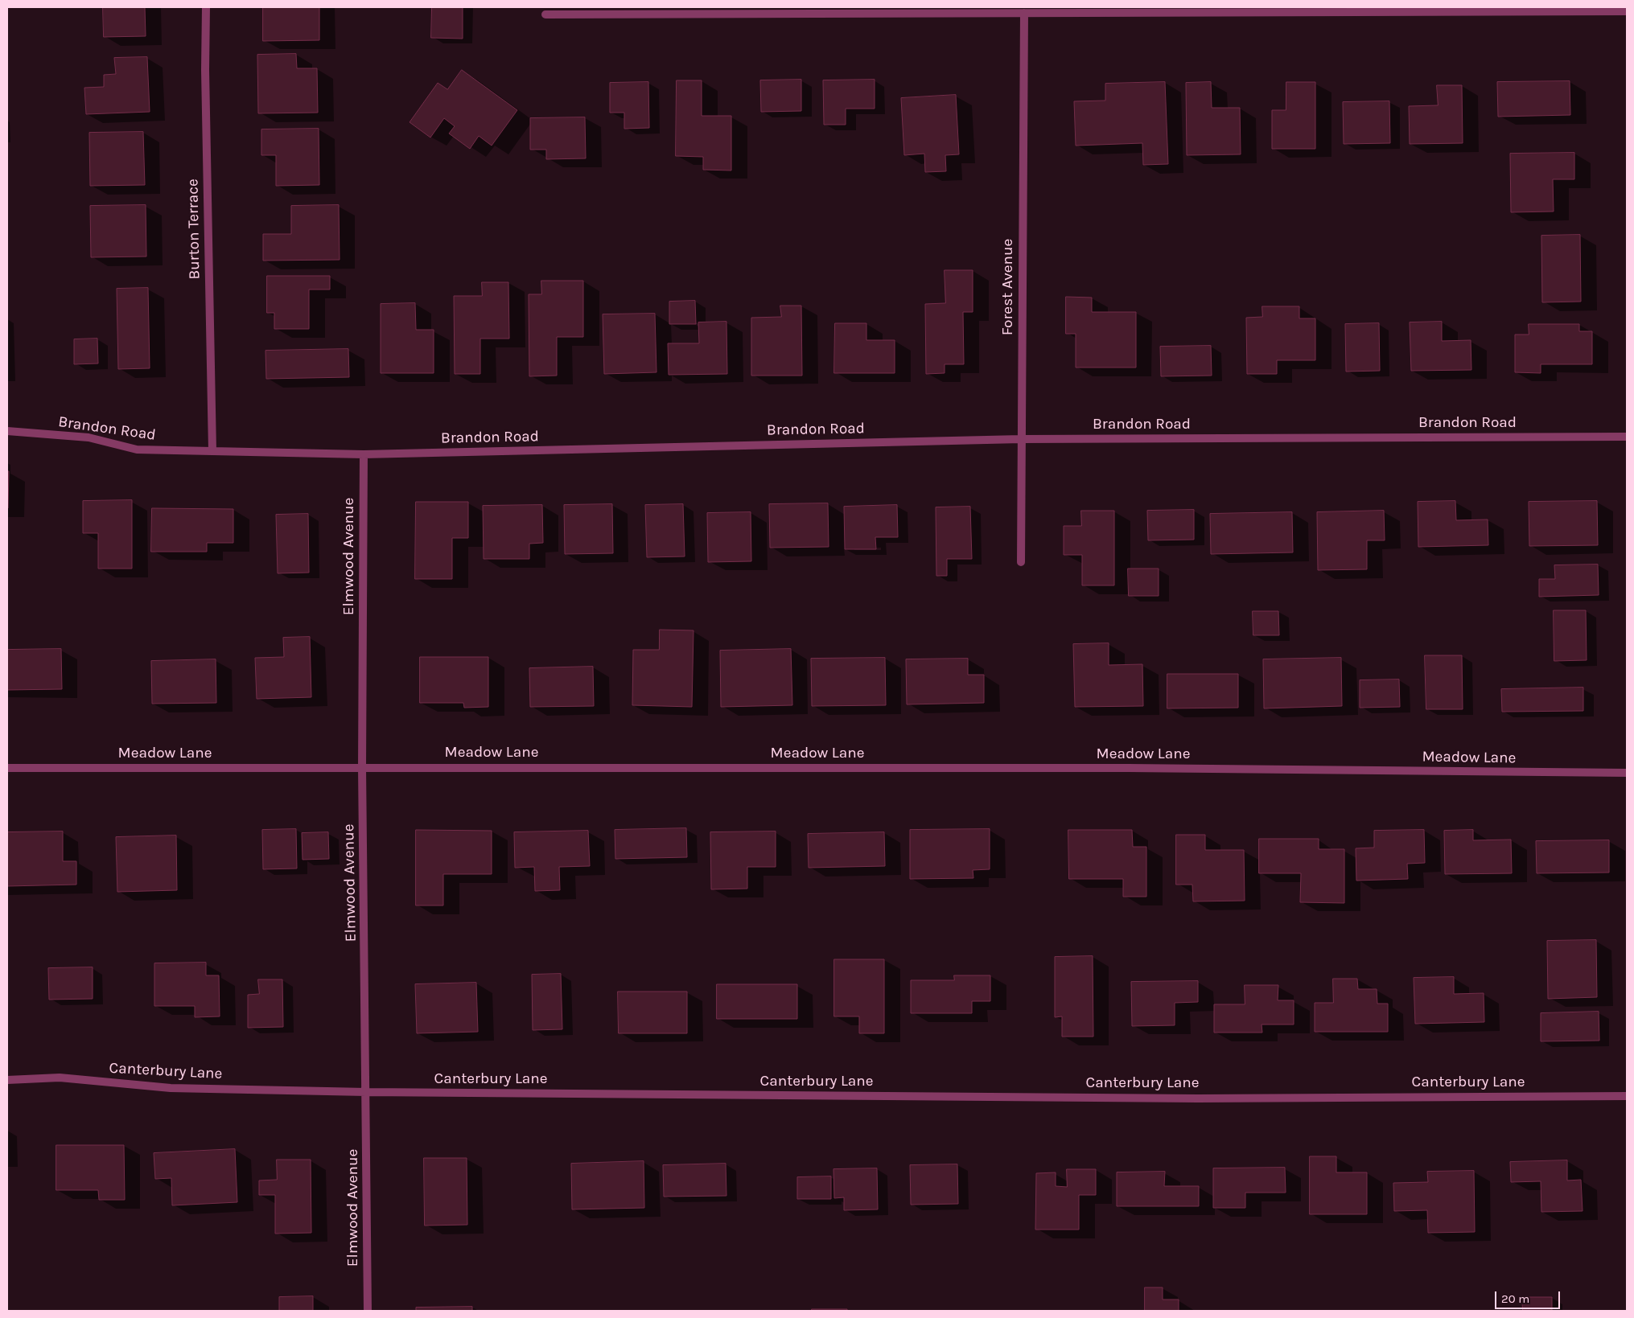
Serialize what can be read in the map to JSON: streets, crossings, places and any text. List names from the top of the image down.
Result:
{
  "streets": {
    "street": [
      "Burton Terrace",
      "Forest Avenue",
      "Brandon Road",
      "Elmwood Avenue",
      "Meadow Lane",
      "Canterbury Lane"
    ]
  },
  "crossings": [
    ["Burton Terrace", "Brandon Road"],
    ["Forest Avenue", "Brandon Road"],
    ["Brandon Road", "Elmwood Avenue"],
    ["Elmwood Avenue", "Meadow Lane"],
    ["Elmwood Avenue", "Canterbury Lane"]
  ],
  "scale_bar": "20 m"
}
